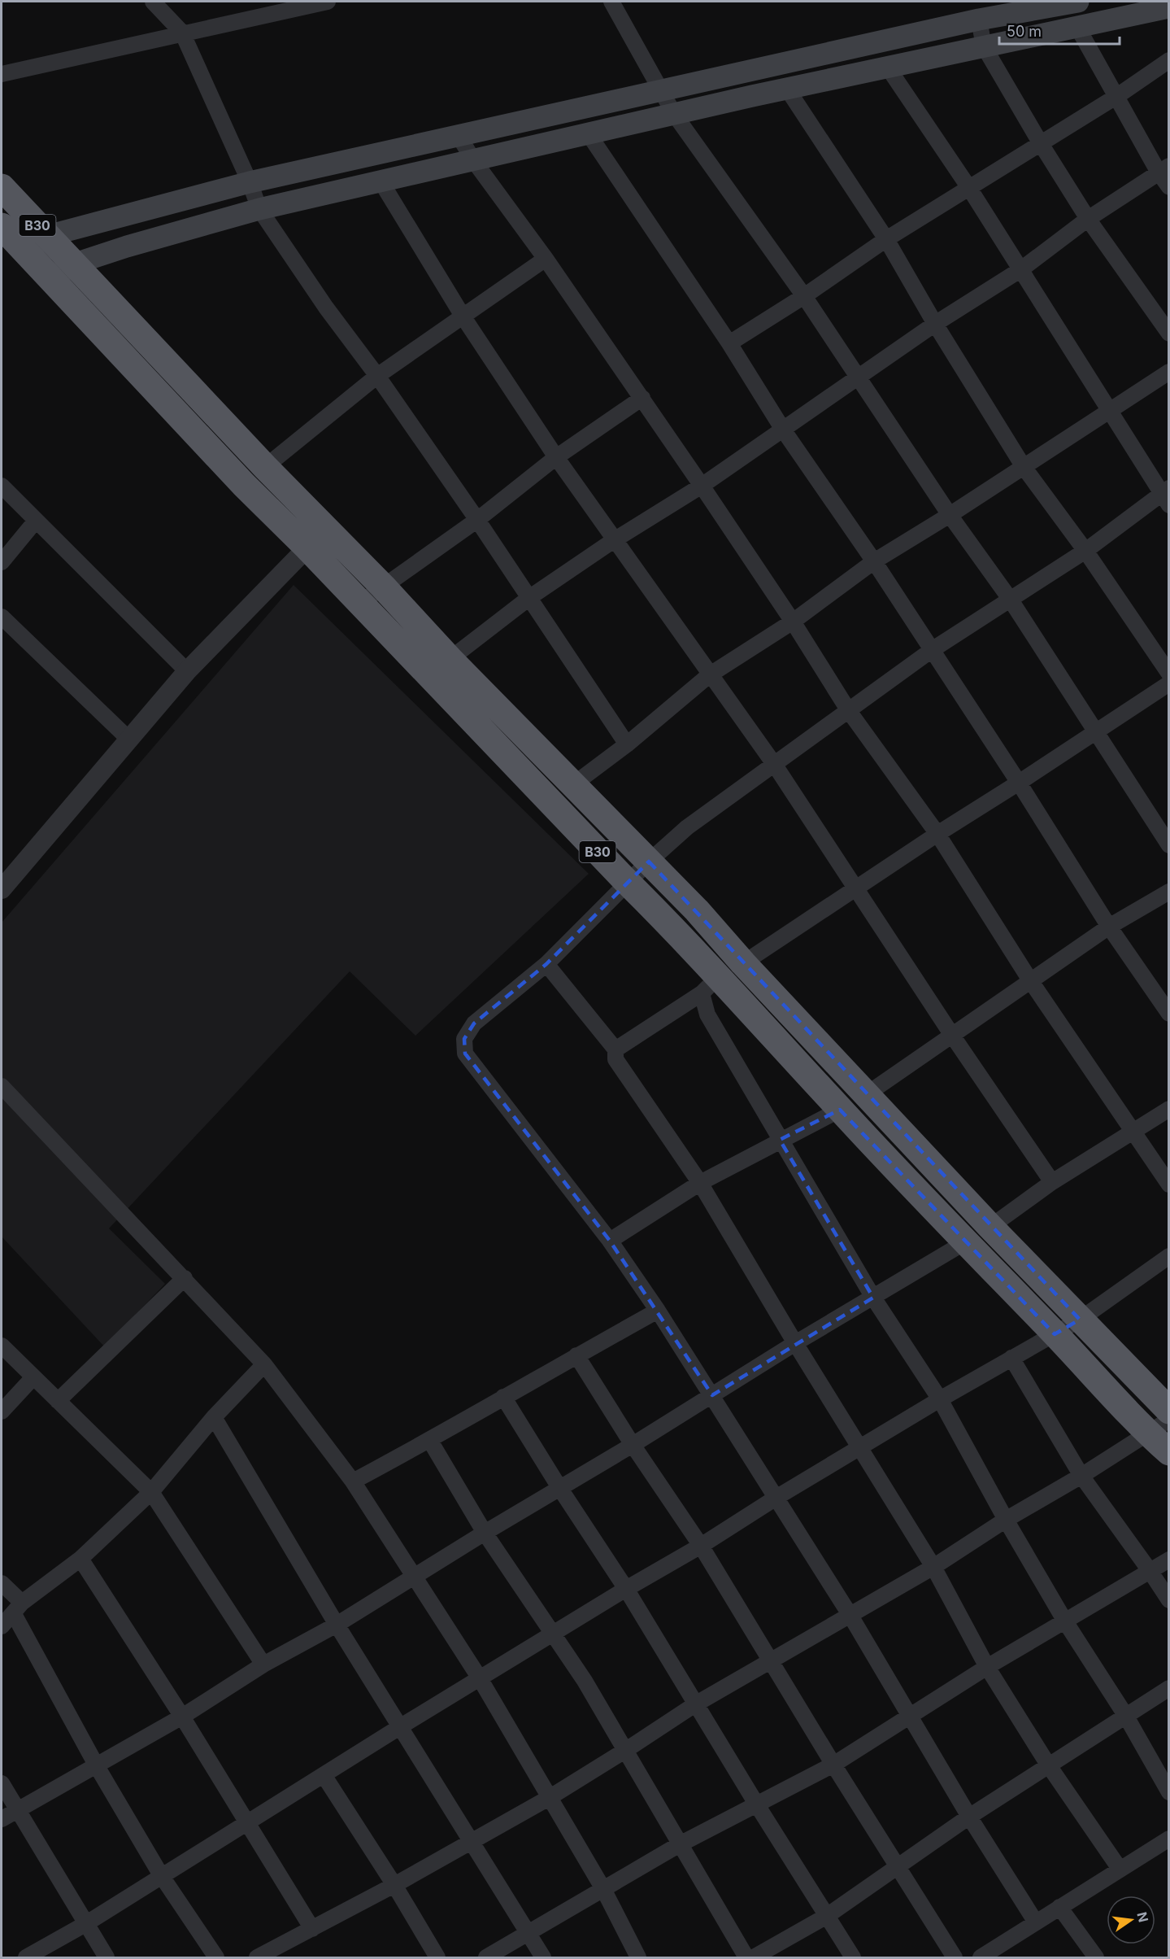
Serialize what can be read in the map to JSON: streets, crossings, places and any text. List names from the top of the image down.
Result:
{
  "streets": {
    "highway": ["B30"]
  },
  "scale_bar": "50 m",
  "north": "right"
}
